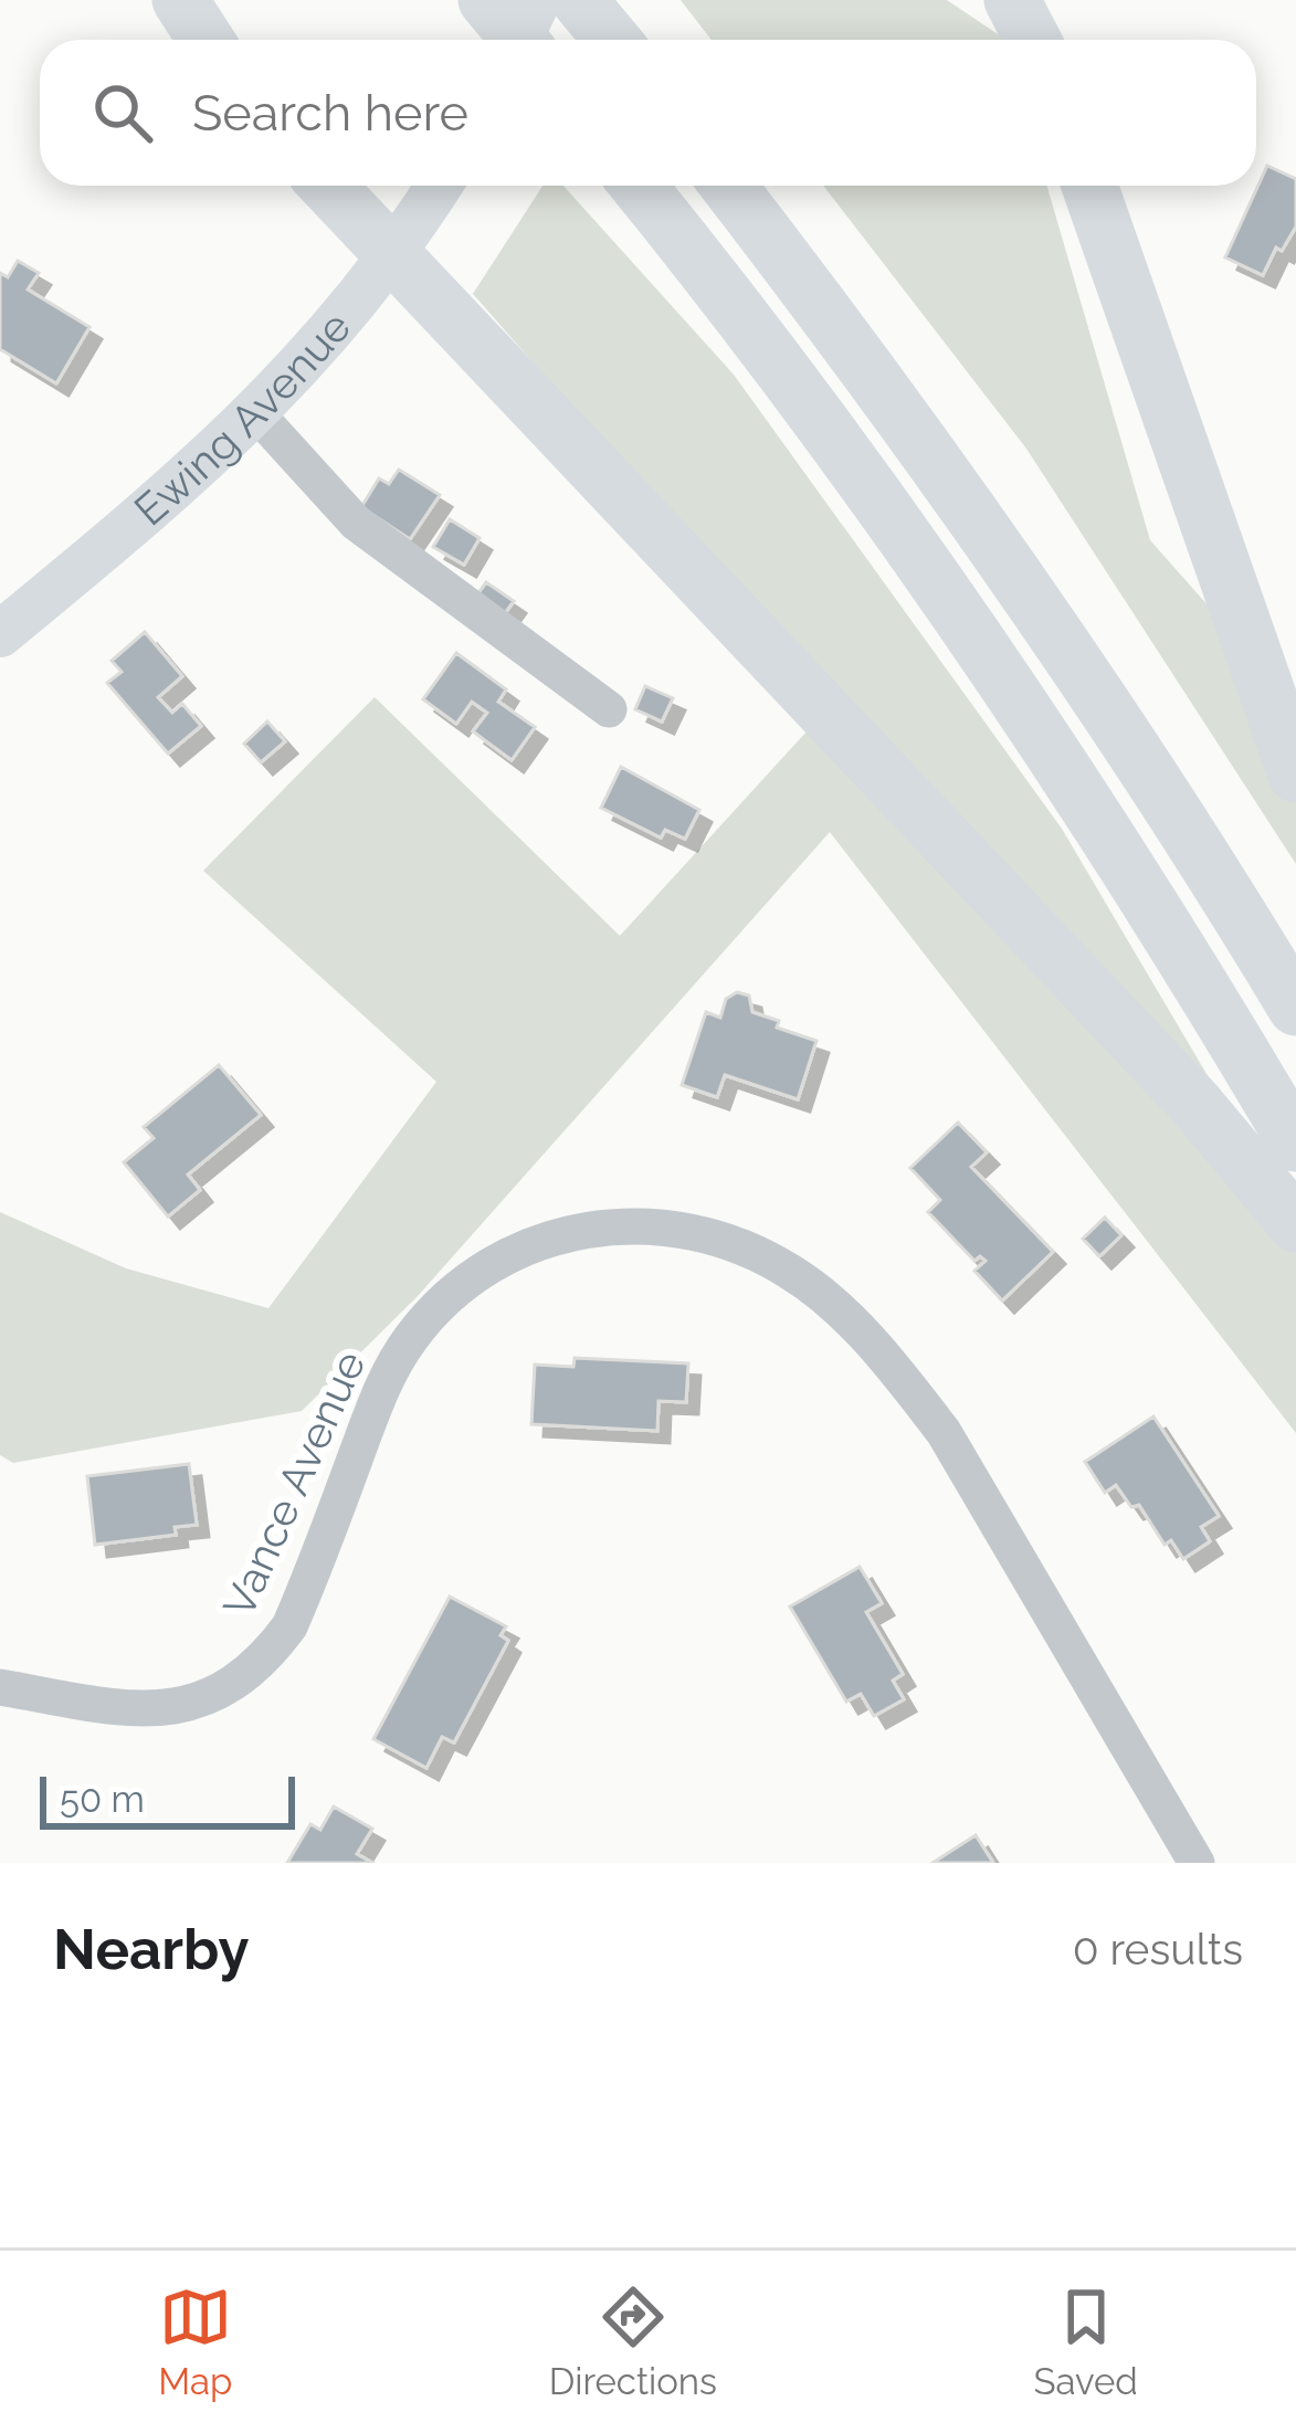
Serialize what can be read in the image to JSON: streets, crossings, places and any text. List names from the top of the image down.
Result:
{
  "streets": {
    "main road": ["Ewing Avenue"],
    "street": ["Vance Avenue"]
  },
  "scale_bar": "50 m",
  "page": {
    "search": "Search here",
    "scale": "50 m",
    "heading": ["Nearby", "0 results"],
    "nav": ["Map", "Directions", "Saved"]
  }
}
